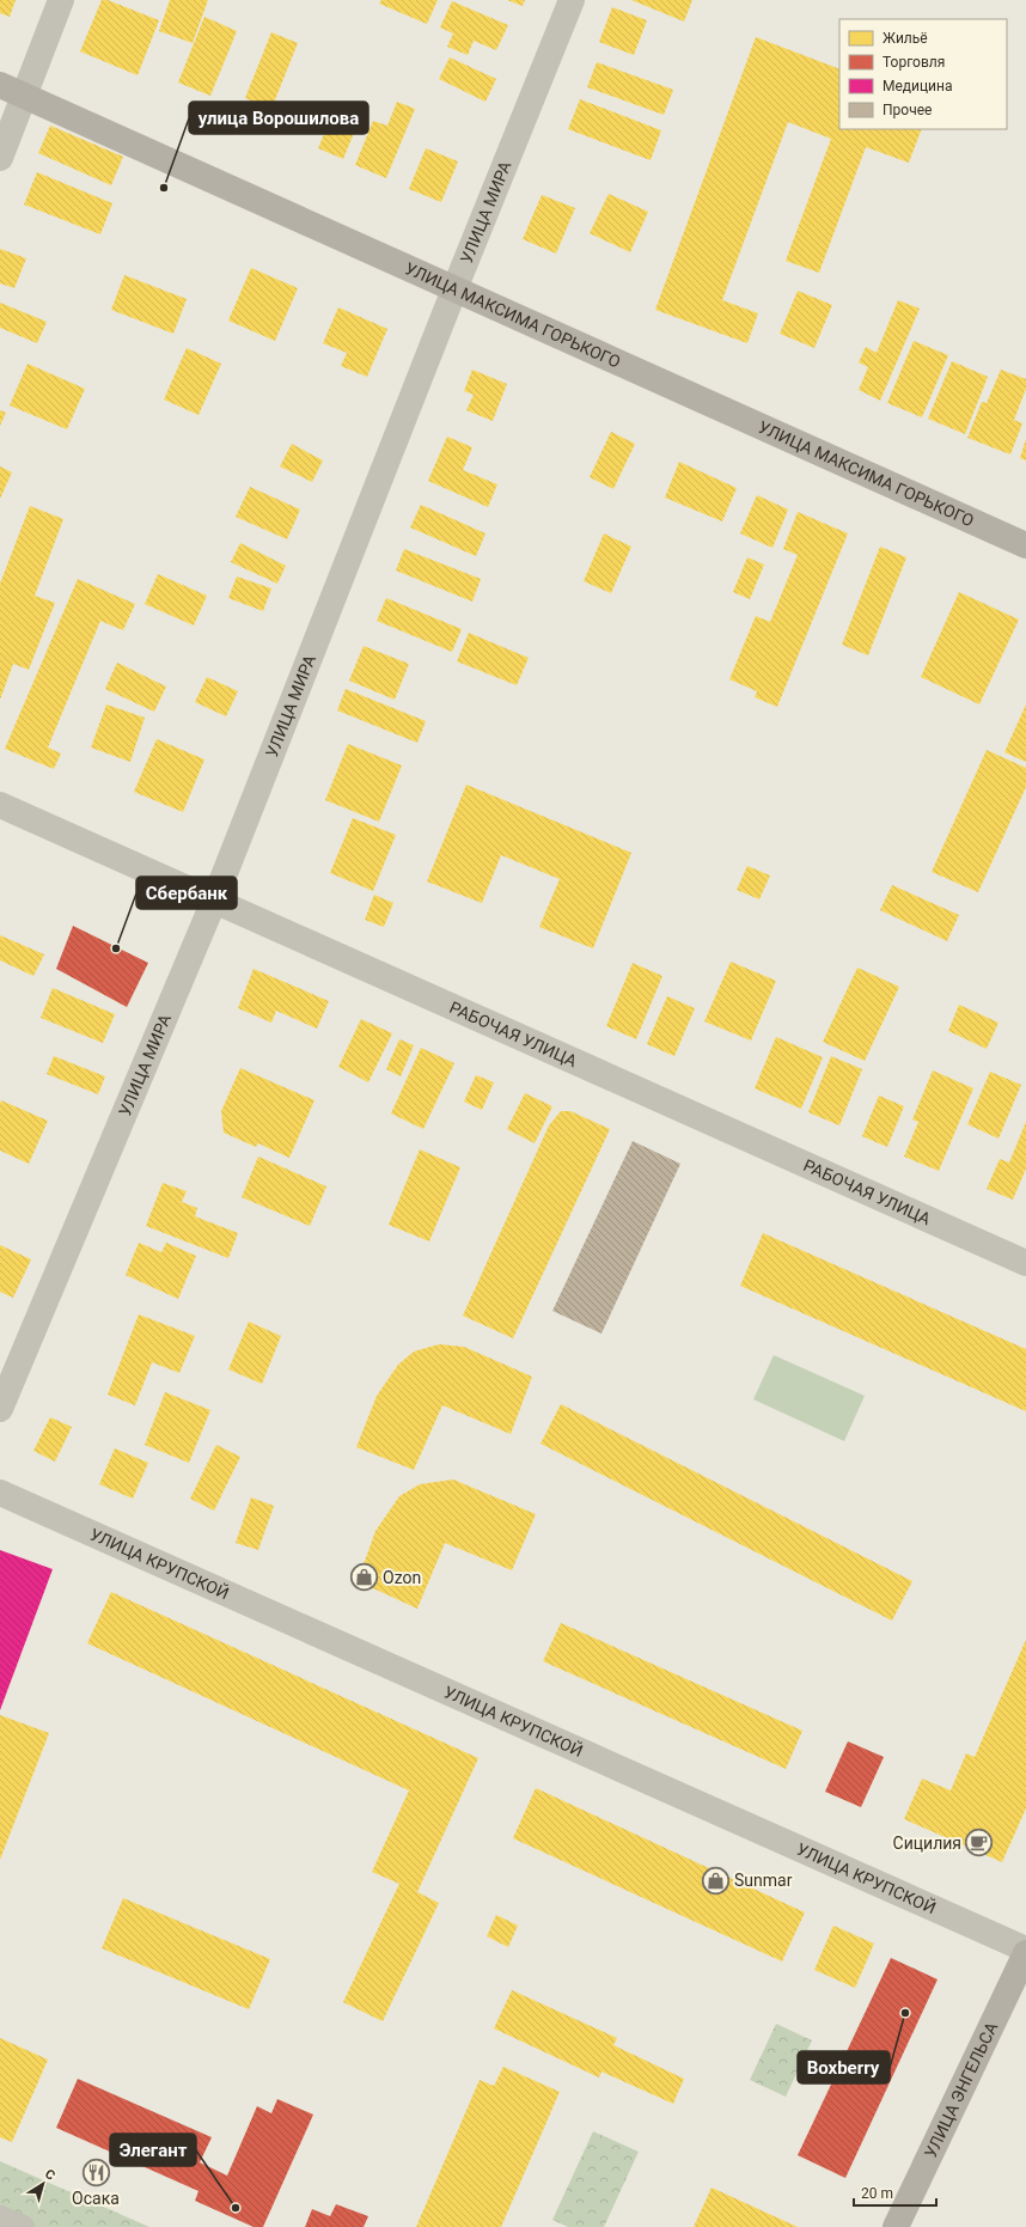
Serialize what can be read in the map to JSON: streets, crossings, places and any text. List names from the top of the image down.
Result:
{
  "streets": {
    "main road": ["УЛИЦА МАКСИМА ГОРЬКОГО", "УЛИЦА ЭНГЕЛЬСА"],
    "street": ["УЛИЦА МИРА", "РАБОЧАЯ УЛИЦА", "УЛИЦА КРУПСКОЙ"]
  },
  "crossings": [
    ["УЛИЦА МИРА", "УЛИЦА МАКСИМА ГОРЬКОГО"],
    ["УЛИЦА МИРА", "РАБОЧАЯ УЛИЦА"],
    ["УЛИЦА КРУПСКОЙ", "УЛИЦА ЭНГЕЛЬСА"]
  ],
  "places": {
    "other": [
      "улица Ворошилова",
      "Сбербанк",
      "Boxberry",
      "Элегант"
    ],
    "shop": ["Ozon", "Sunmar"],
    "cafe": ["Сицилия"],
    "restaurant": ["Осака"]
  },
  "legend": [
    "Жильё",
    "Торговля",
    "Медицина",
    "Прочее"
  ],
  "scale_bar": "20 m",
  "north": "top right"
}
